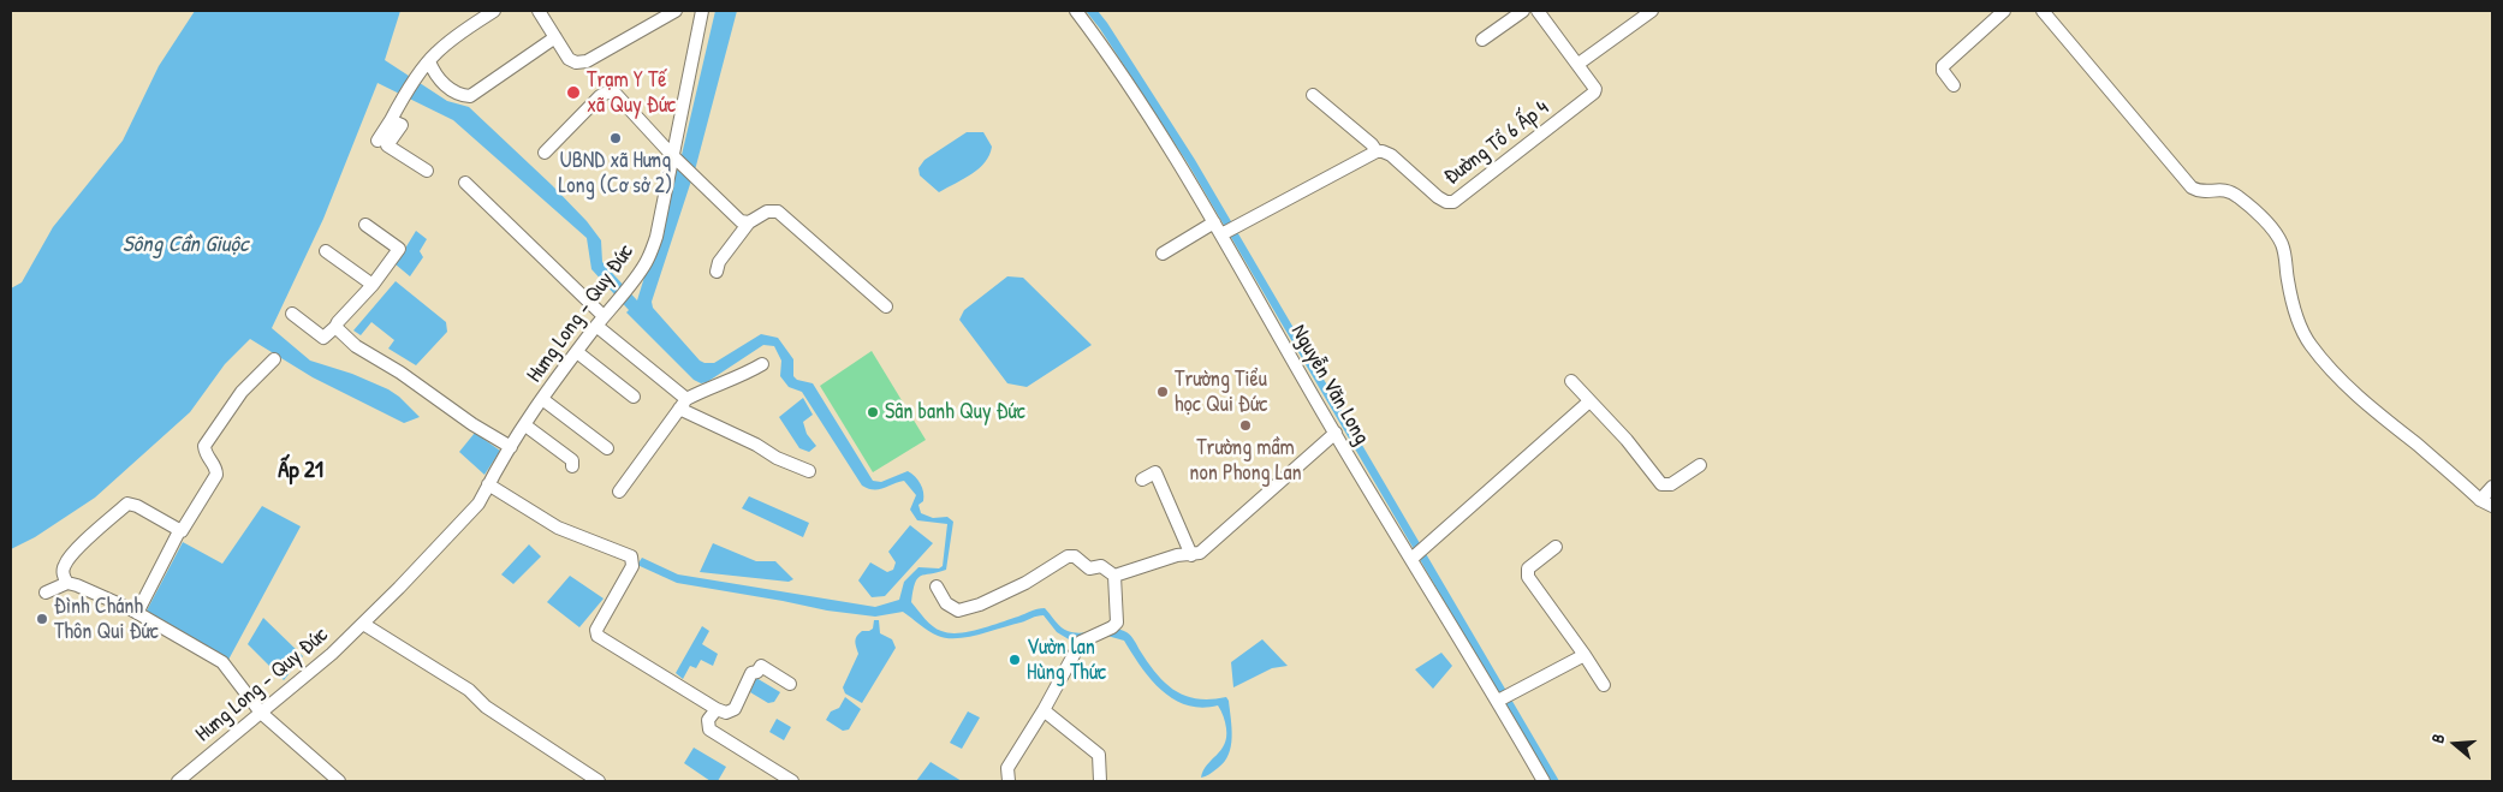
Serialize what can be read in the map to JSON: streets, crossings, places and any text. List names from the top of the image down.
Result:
{
  "streets": {
    "street": ["Đường Tổ 6 Ấp 4", "Hưng Long - Quy Đức", "Nguyễn Văn Long"]
  },
  "districts": ["Ấp 21"],
  "water": ["Sông Cần Giuộc"],
  "places": [
    "Trạm Y Tế xã Quy Đức",
    "UBND xã Hưng Long (Cơ sở 2)",
    "Trường Tiểu học Qui Đức",
    "Sân banh Quy Đức",
    "Trường mầm non Phong Lan",
    "Đình Chánh Thôn Qui Đức",
    "Vườn lan Hùng Thức"
  ],
  "north": "left"
}
